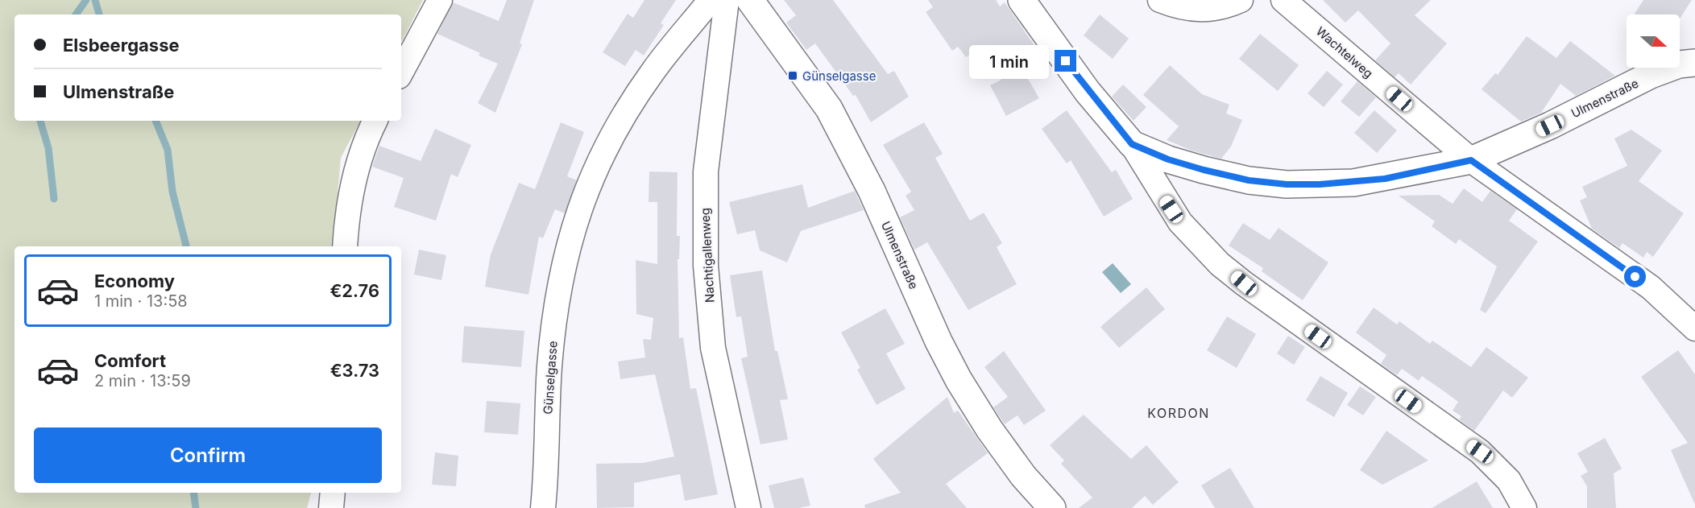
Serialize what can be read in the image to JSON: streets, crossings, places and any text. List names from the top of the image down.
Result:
{
  "streets": {
    "street": [
      "Wachtelweg",
      "Ulmenstraße",
      "Nachtigallenweg",
      "Günselgasse"
    ]
  },
  "crossings": [
    ["Wachtelweg", "Ulmenstraße"]
  ],
  "districts": ["KORDON"],
  "places": {
    "transit": ["Günselgasse"]
  },
  "north": "right",
  "page": {
    "banner": ["Elsbeergasse", "Ulmenstraße"],
    "bubble": "1 min",
    "list": [
      {
        "name": "Economy",
        "note": "1 min · 13:58",
        "value": "€2.76"
      },
      {
        "name": "Comfort",
        "note": "2 min · 13:59",
        "value": "€3.73"
      }
    ],
    "buttons": "Confirm"
  }
}
